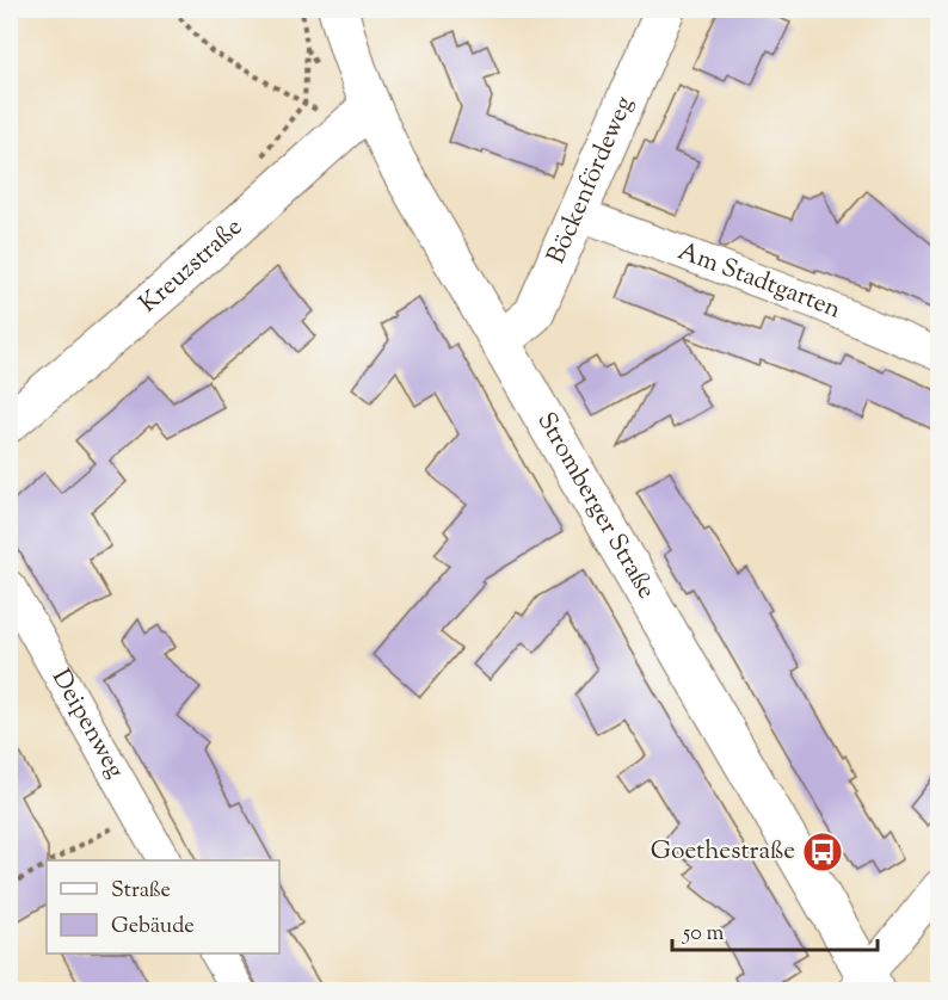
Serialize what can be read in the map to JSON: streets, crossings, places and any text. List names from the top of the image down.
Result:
{
  "streets": {
    "main road": ["Böckenfördeweg", "Kreuzstraße", "Stromberger Straße"],
    "street": ["Am Stadtgarten", "Deipenweg"]
  },
  "crossings": [
    ["Böckenfördeweg", "Am Stadtgarten"],
    ["Böckenfördeweg", "Stromberger Straße"],
    ["Kreuzstraße", "Stromberger Straße"]
  ],
  "places": {
    "bus stop": ["Goethestraße"]
  },
  "legend": ["Straße", "Gebäude"],
  "scale_bar": "50 m"
}
